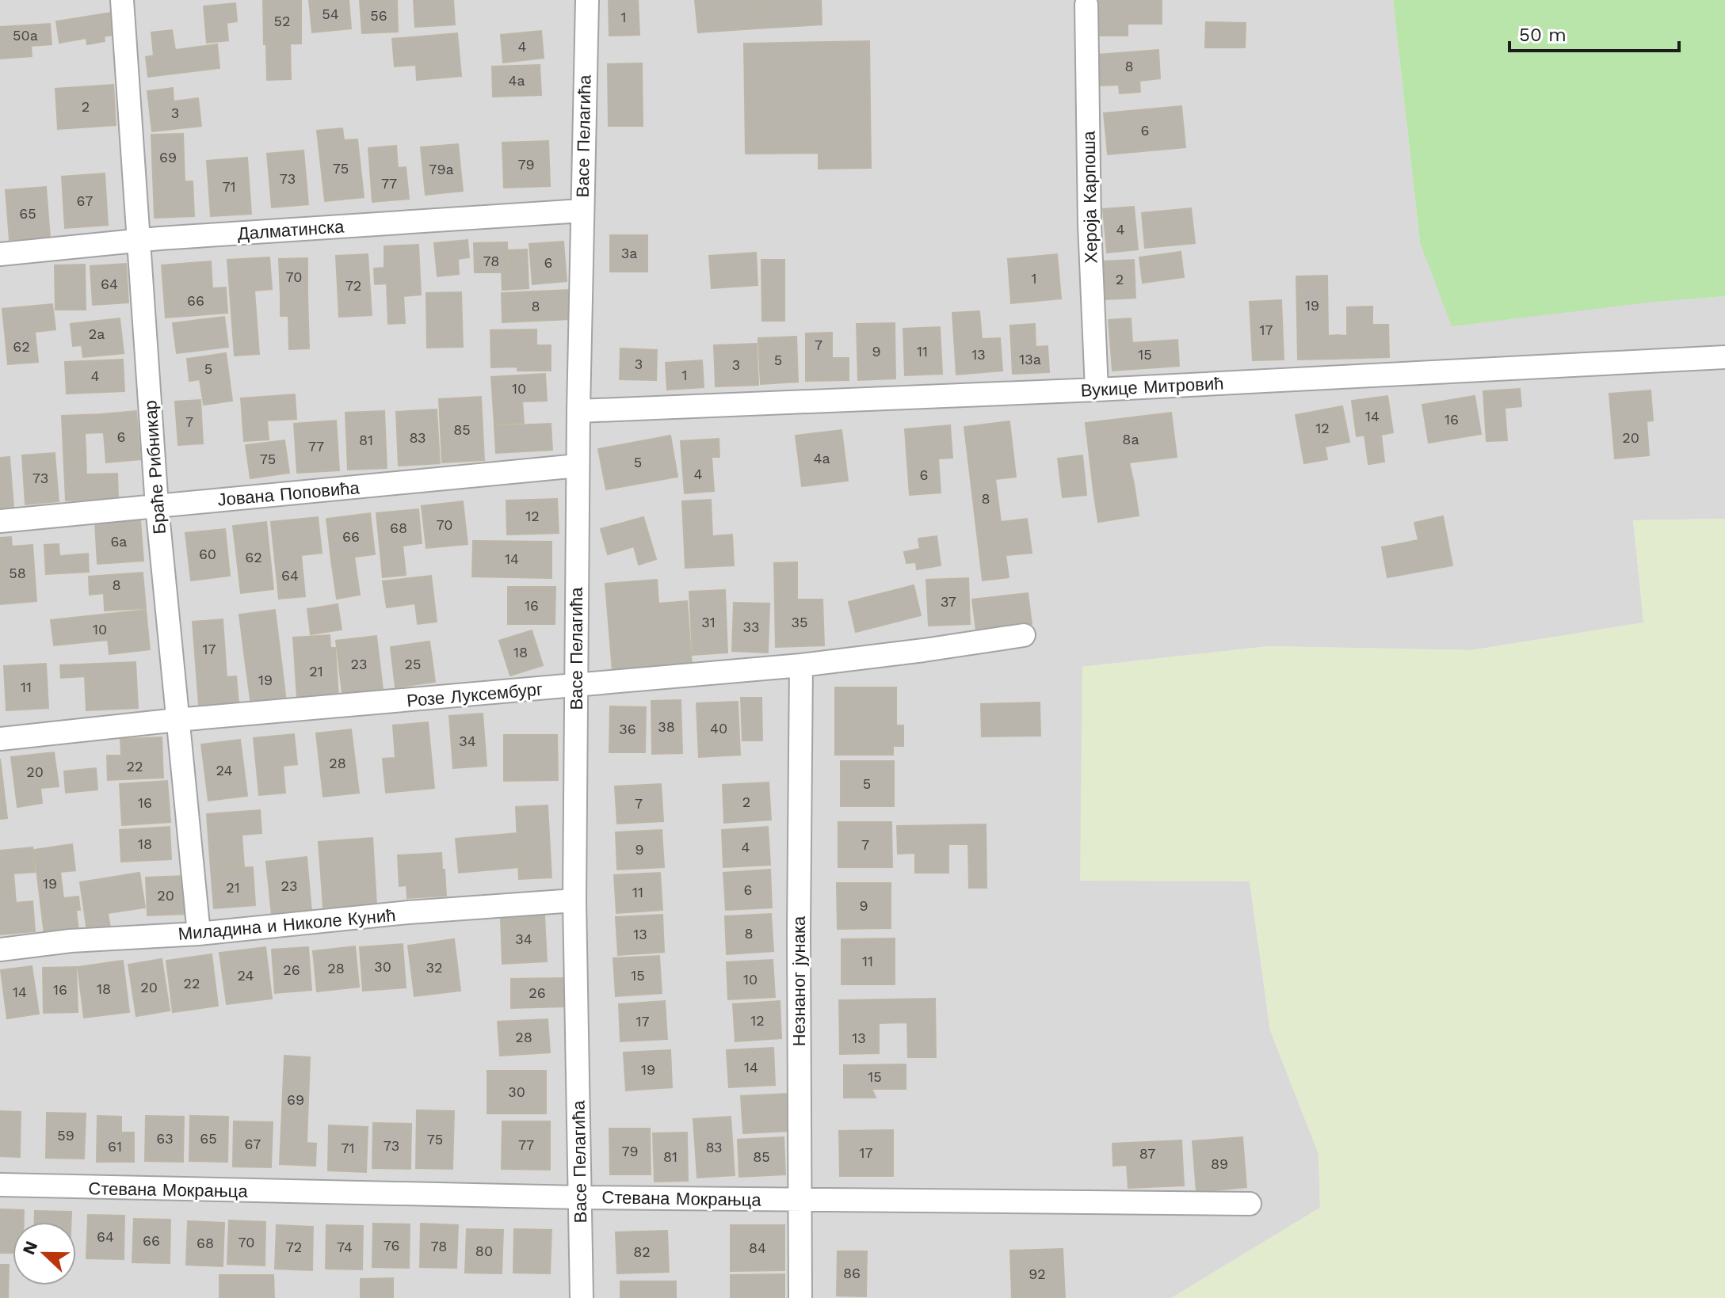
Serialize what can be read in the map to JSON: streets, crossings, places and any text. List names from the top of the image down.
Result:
{
  "streets": {
    "street": [
      "Васе Пелагића",
      "Хероја Карпоша",
      "Далматинска",
      "Вукице Митровић",
      "Браће Рибникар",
      "Јована Поповића",
      "Розе Луксембург",
      "Миладина и Николе Кунић",
      "Незнаног јунака",
      "Стевана Мокрањца"
    ]
  },
  "crossings": [
    ["Васе Пелагића", "Далматинска"],
    ["Васе Пелагића", "Вукице Митровић"],
    ["Васе Пелагића", "Јована Поповића"],
    ["Васе Пелагића", "Розе Луксембург"],
    ["Васе Пелагића", "Миладина и Николе Кунић"],
    ["Васе Пелагића", "Стевана Мокрањца"],
    ["Хероја Карпоша", "Вукице Митровић"],
    ["Далматинска", "Браће Рибникар"],
    ["Браће Рибникар", "Јована Поповића"],
    ["Браће Рибникар", "Розе Луксембург"],
    ["Браће Рибникар", "Миладина и Николе Кунић"],
    ["Розе Луксембург", "Незнаног јунака"],
    ["Незнаног јунака", "Стевана Мокрањца"]
  ],
  "house_numbers": [
    "54",
    "56",
    "1",
    "52",
    "50a",
    "4",
    "8",
    "4a",
    "2",
    "3",
    "6",
    "69",
    "79",
    "75",
    "79a",
    "73",
    "77",
    "71",
    "67",
    "65",
    "4",
    "3a",
    "78",
    "6",
    "70",
    "1",
    "2",
    "64",
    "72",
    "66",
    "19",
    "8",
    "17",
    "2a",
    "7",
    "62",
    "9",
    "11",
    "13",
    "15",
    "13a",
    "5",
    "3",
    "3",
    "5",
    "1",
    "4",
    "10",
    "14",
    "16",
    "7",
    "12",
    "85",
    "6",
    "83",
    "20",
    "8a",
    "81",
    "77",
    "4a",
    "75",
    "5",
    "4",
    "6",
    "73",
    "8",
    "12",
    "70",
    "68",
    "66",
    "6a",
    "60",
    "62",
    "14",
    "58",
    "64",
    "8",
    "37",
    "16",
    "31",
    "35",
    "33",
    "10",
    "17",
    "18",
    "23",
    "25",
    "21",
    "19",
    "11",
    "38",
    "40",
    "36",
    "34",
    "28",
    "22",
    "24",
    "20",
    "5",
    "2",
    "16",
    "7",
    "18",
    "7",
    "4",
    "9",
    "19",
    "23",
    "21",
    "6",
    "11",
    "20",
    "9",
    "8",
    "13",
    "34",
    "11",
    "30",
    "32",
    "28",
    "26",
    "24",
    "15",
    "10",
    "22",
    "20",
    "18",
    "16",
    "14",
    "26",
    "12",
    "17",
    "28",
    "13",
    "14",
    "19",
    "15",
    "30",
    "69",
    "59",
    "63",
    "65",
    "75",
    "67",
    "77",
    "73",
    "61",
    "83",
    "71",
    "79",
    "17",
    "87",
    "81",
    "85",
    "89",
    "64",
    "66",
    "70",
    "68",
    "76",
    "78",
    "72",
    "74",
    "84",
    "80",
    "82",
    "86",
    "92"
  ],
  "scale_bar": "50 m",
  "north": "left"
}
